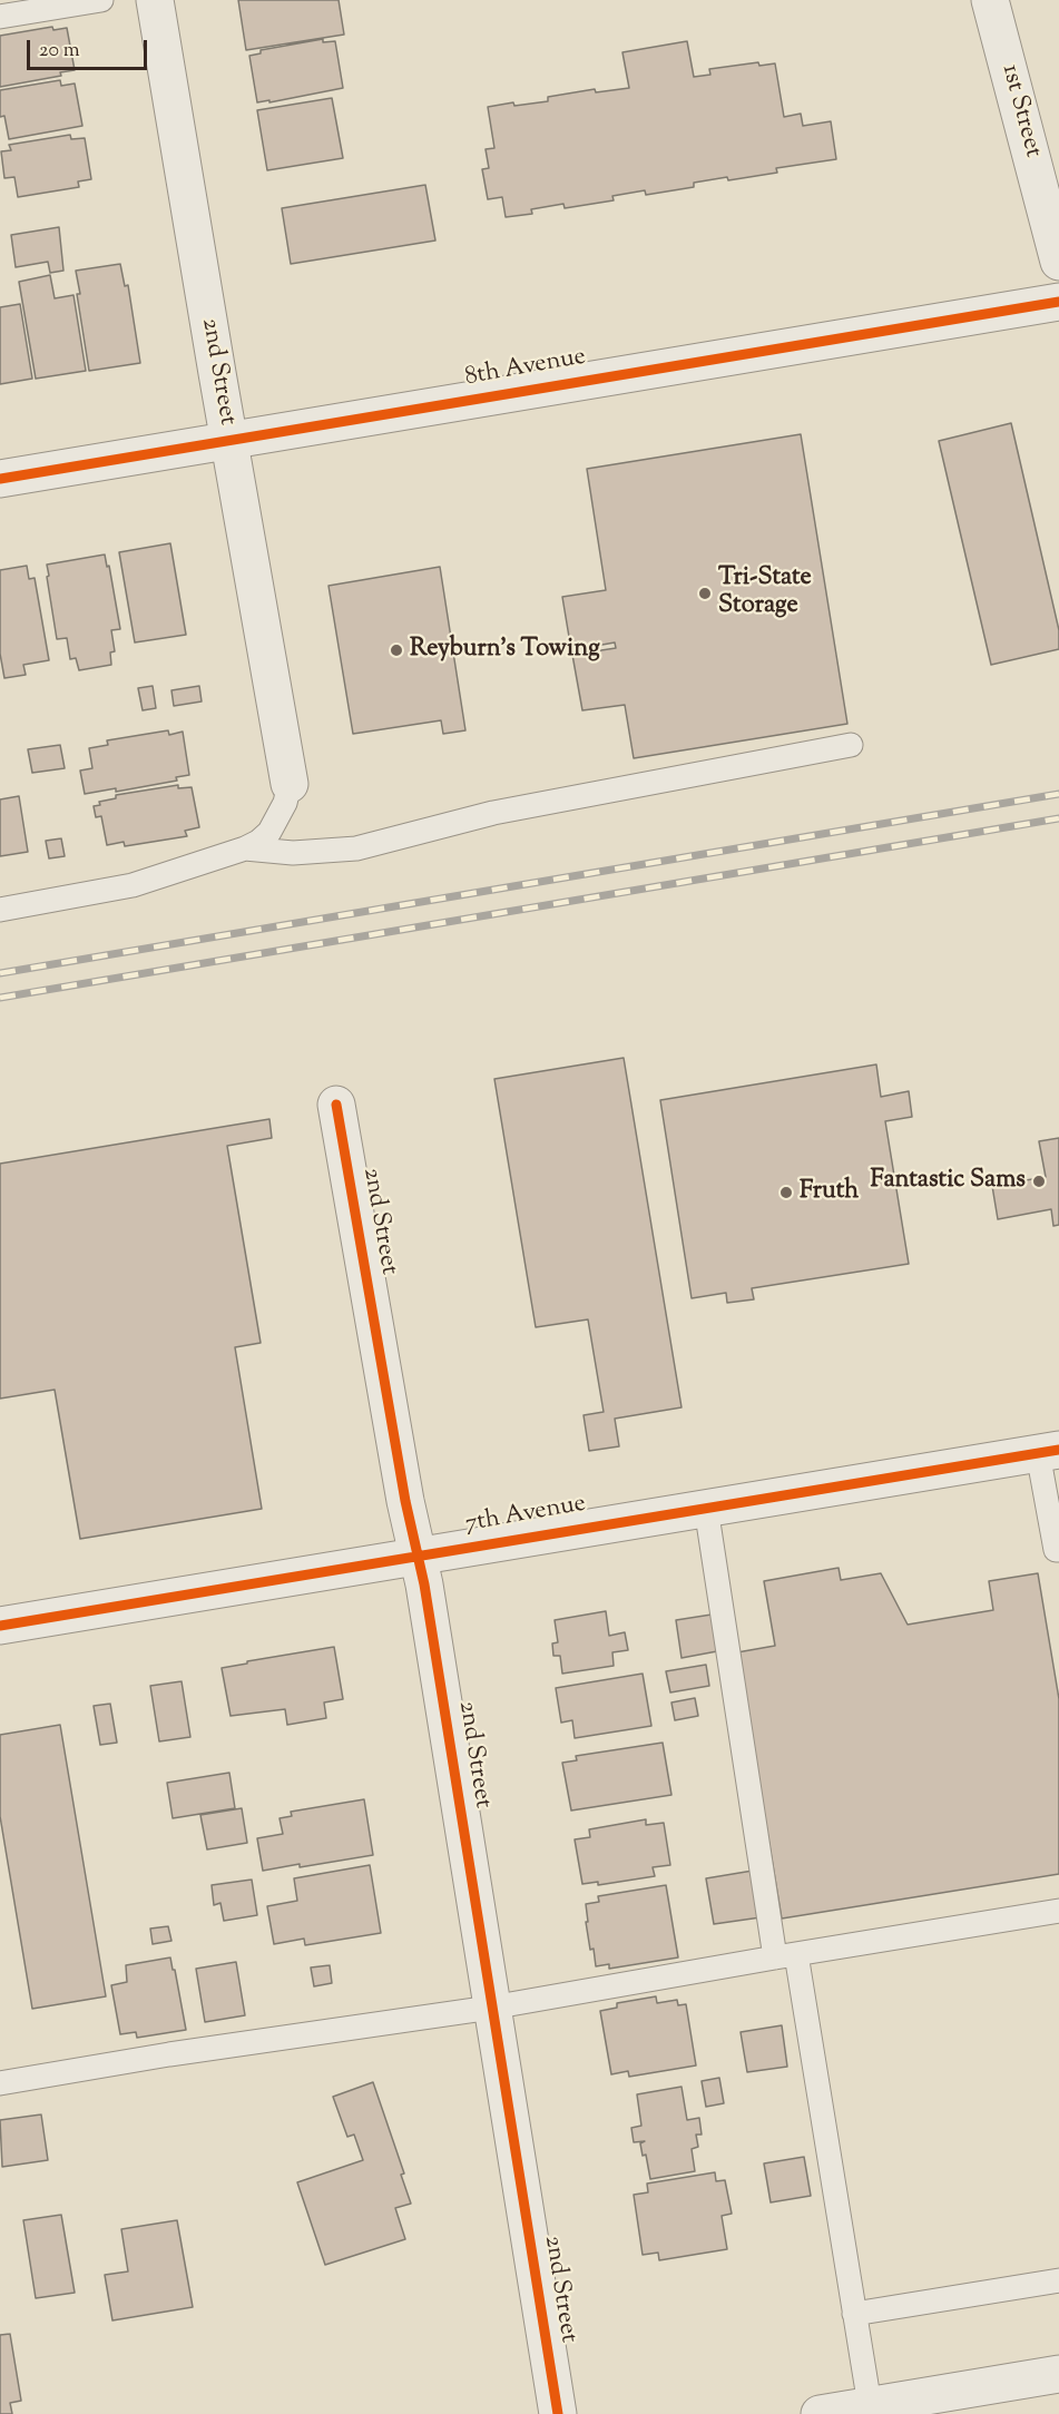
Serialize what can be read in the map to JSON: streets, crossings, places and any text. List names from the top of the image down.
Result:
{
  "streets": {
    "street": [
      "1st Street",
      "8th Avenue",
      "2nd Street",
      "7th Avenue"
    ]
  },
  "crossings": [
    ["8th Avenue", "2nd Street"],
    ["2nd Street", "7th Avenue"]
  ],
  "places": [
    "Tri-State Storage",
    "Reyburn's Towing",
    "Fantastic Sams",
    "Fruth"
  ],
  "scale_bar": "20 m"
}
